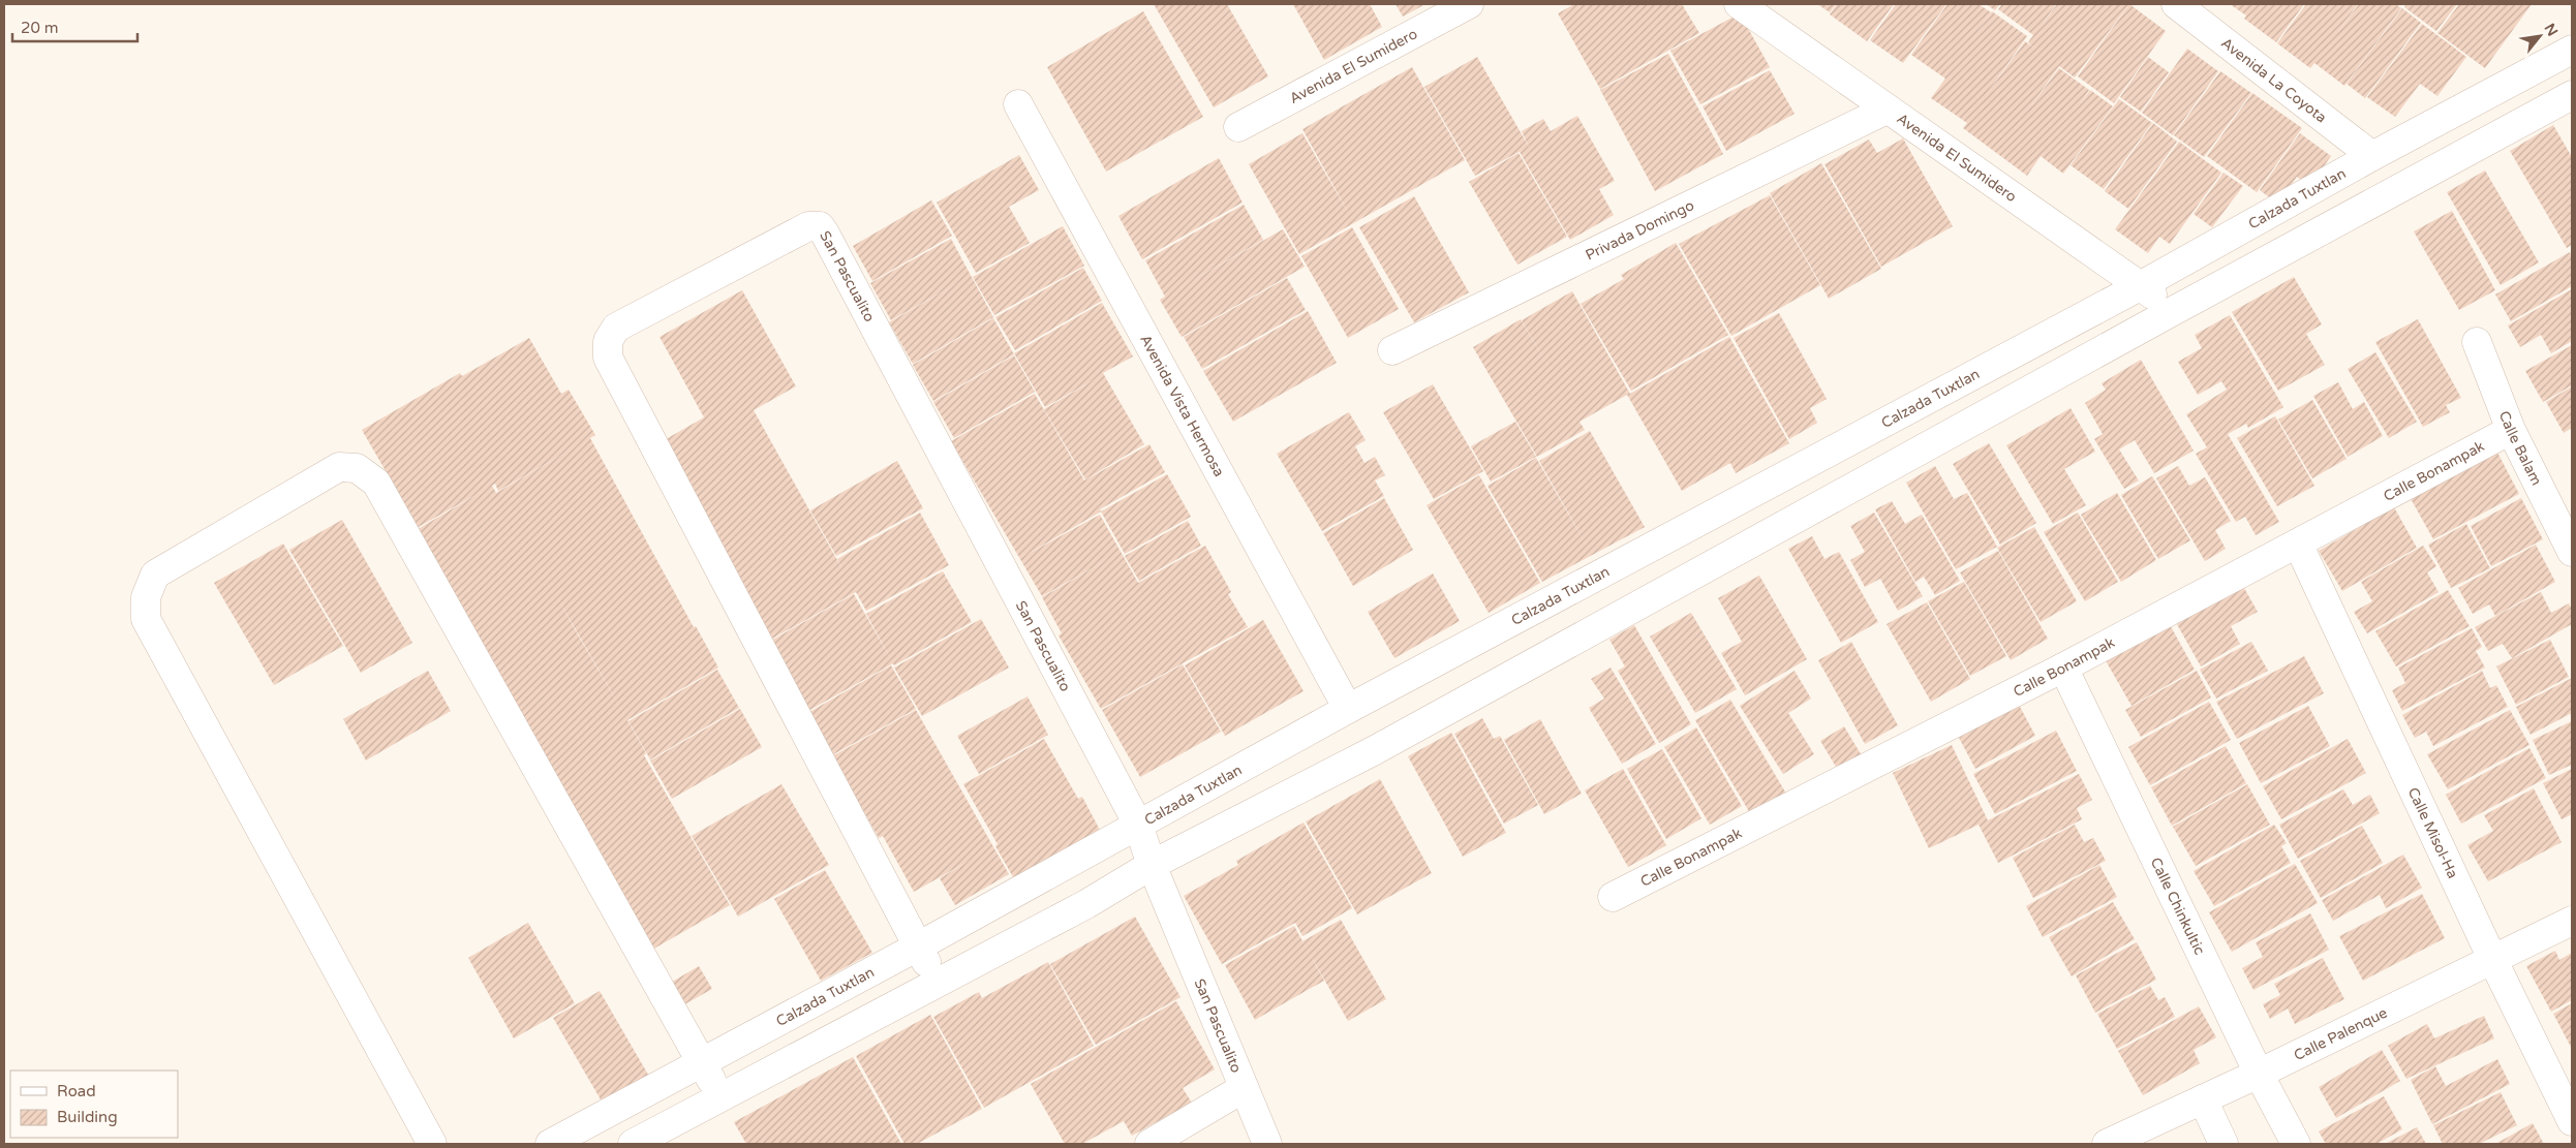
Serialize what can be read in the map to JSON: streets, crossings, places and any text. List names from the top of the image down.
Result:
{
  "streets": {
    "street": [
      "Avenida El Sumidero",
      "Avenida La Coyota",
      "Calzada Tuxtlan",
      "Privada Domingo",
      "San Pascualito",
      "Avenida Vista Hermosa",
      "Calle Balam",
      "Calle Bonampak",
      "Calle Misol-Ha",
      "Calle Chinkultic",
      "Calle Palenque"
    ]
  },
  "crossings": [
    ["Avenida El Sumidero", "Calzada Tuxtlan"],
    ["Avenida El Sumidero", "Privada Domingo"],
    ["Avenida La Coyota", "Calzada Tuxtlan"],
    ["Calzada Tuxtlan", "San Pascualito"],
    ["Calzada Tuxtlan", "Avenida Vista Hermosa"],
    ["Calle Balam", "Calle Bonampak"],
    ["Calle Bonampak", "Calle Misol-Ha"],
    ["Calle Bonampak", "Calle Chinkultic"],
    ["Calle Misol-Ha", "Calle Palenque"],
    ["Calle Chinkultic", "Calle Palenque"]
  ],
  "legend": ["Road", "Building"],
  "scale_bar": "20 m",
  "north": "top right"
}
